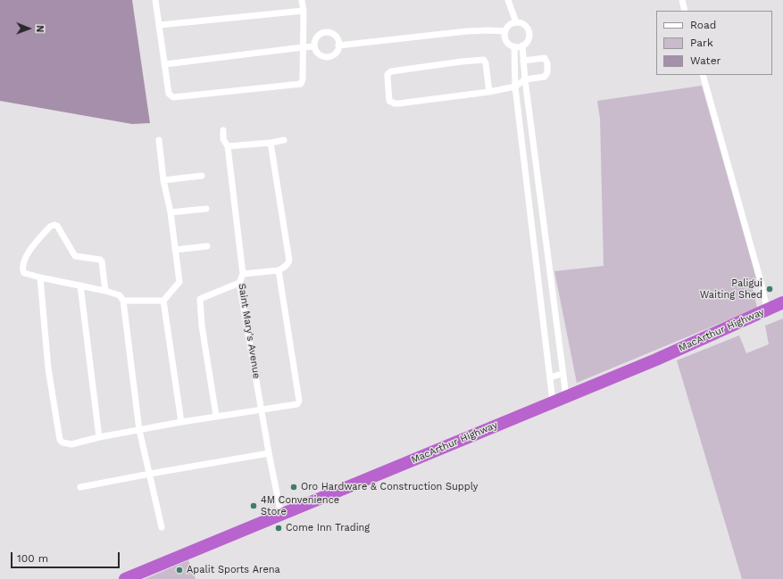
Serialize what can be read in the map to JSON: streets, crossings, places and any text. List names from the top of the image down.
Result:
{
  "streets": {
    "highway": ["MacArthur Highway"],
    "street": ["Saint Mary's Avenue"]
  },
  "crossings": [
    ["MacArthur Highway", "Saint Mary's Avenue"]
  ],
  "places": [
    "Paligui Waiting Shed",
    "Oro Hardware & Construction Supply",
    "4M Convenience Store",
    "Come Inn Trading",
    "Apalit Sports Arena"
  ],
  "legend": ["Road", "Park", "Water"],
  "scale_bar": "100 m",
  "north": "right"
}
